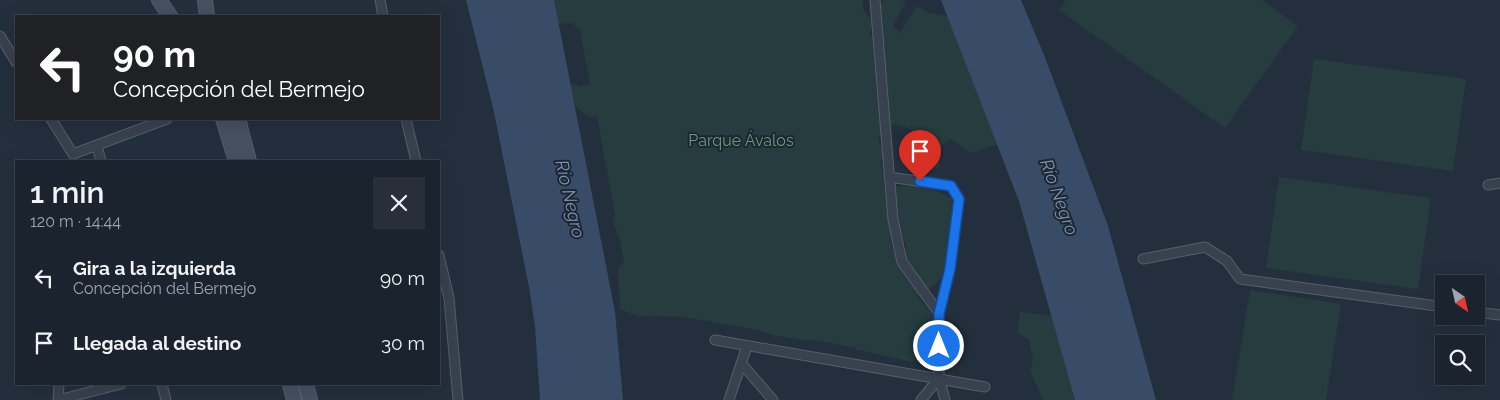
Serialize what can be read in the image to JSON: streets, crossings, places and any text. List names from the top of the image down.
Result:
{
  "water": ["Río Negro"],
  "parks": ["Parque Ávalos"],
  "north": "bottom right",
  "page": {
    "turn": ["90 m", "Concepción del Bermejo"],
    "heading": ["1 min", "120 m · 14:44"],
    "list": [
      {
        "name": "Gira a la izquierda",
        "note": "Concepción del Bermejo",
        "value": "90 m"
      },
      {
        "name": "Llegada al destino",
        "value": "30 m"
      }
    ]
  }
}
